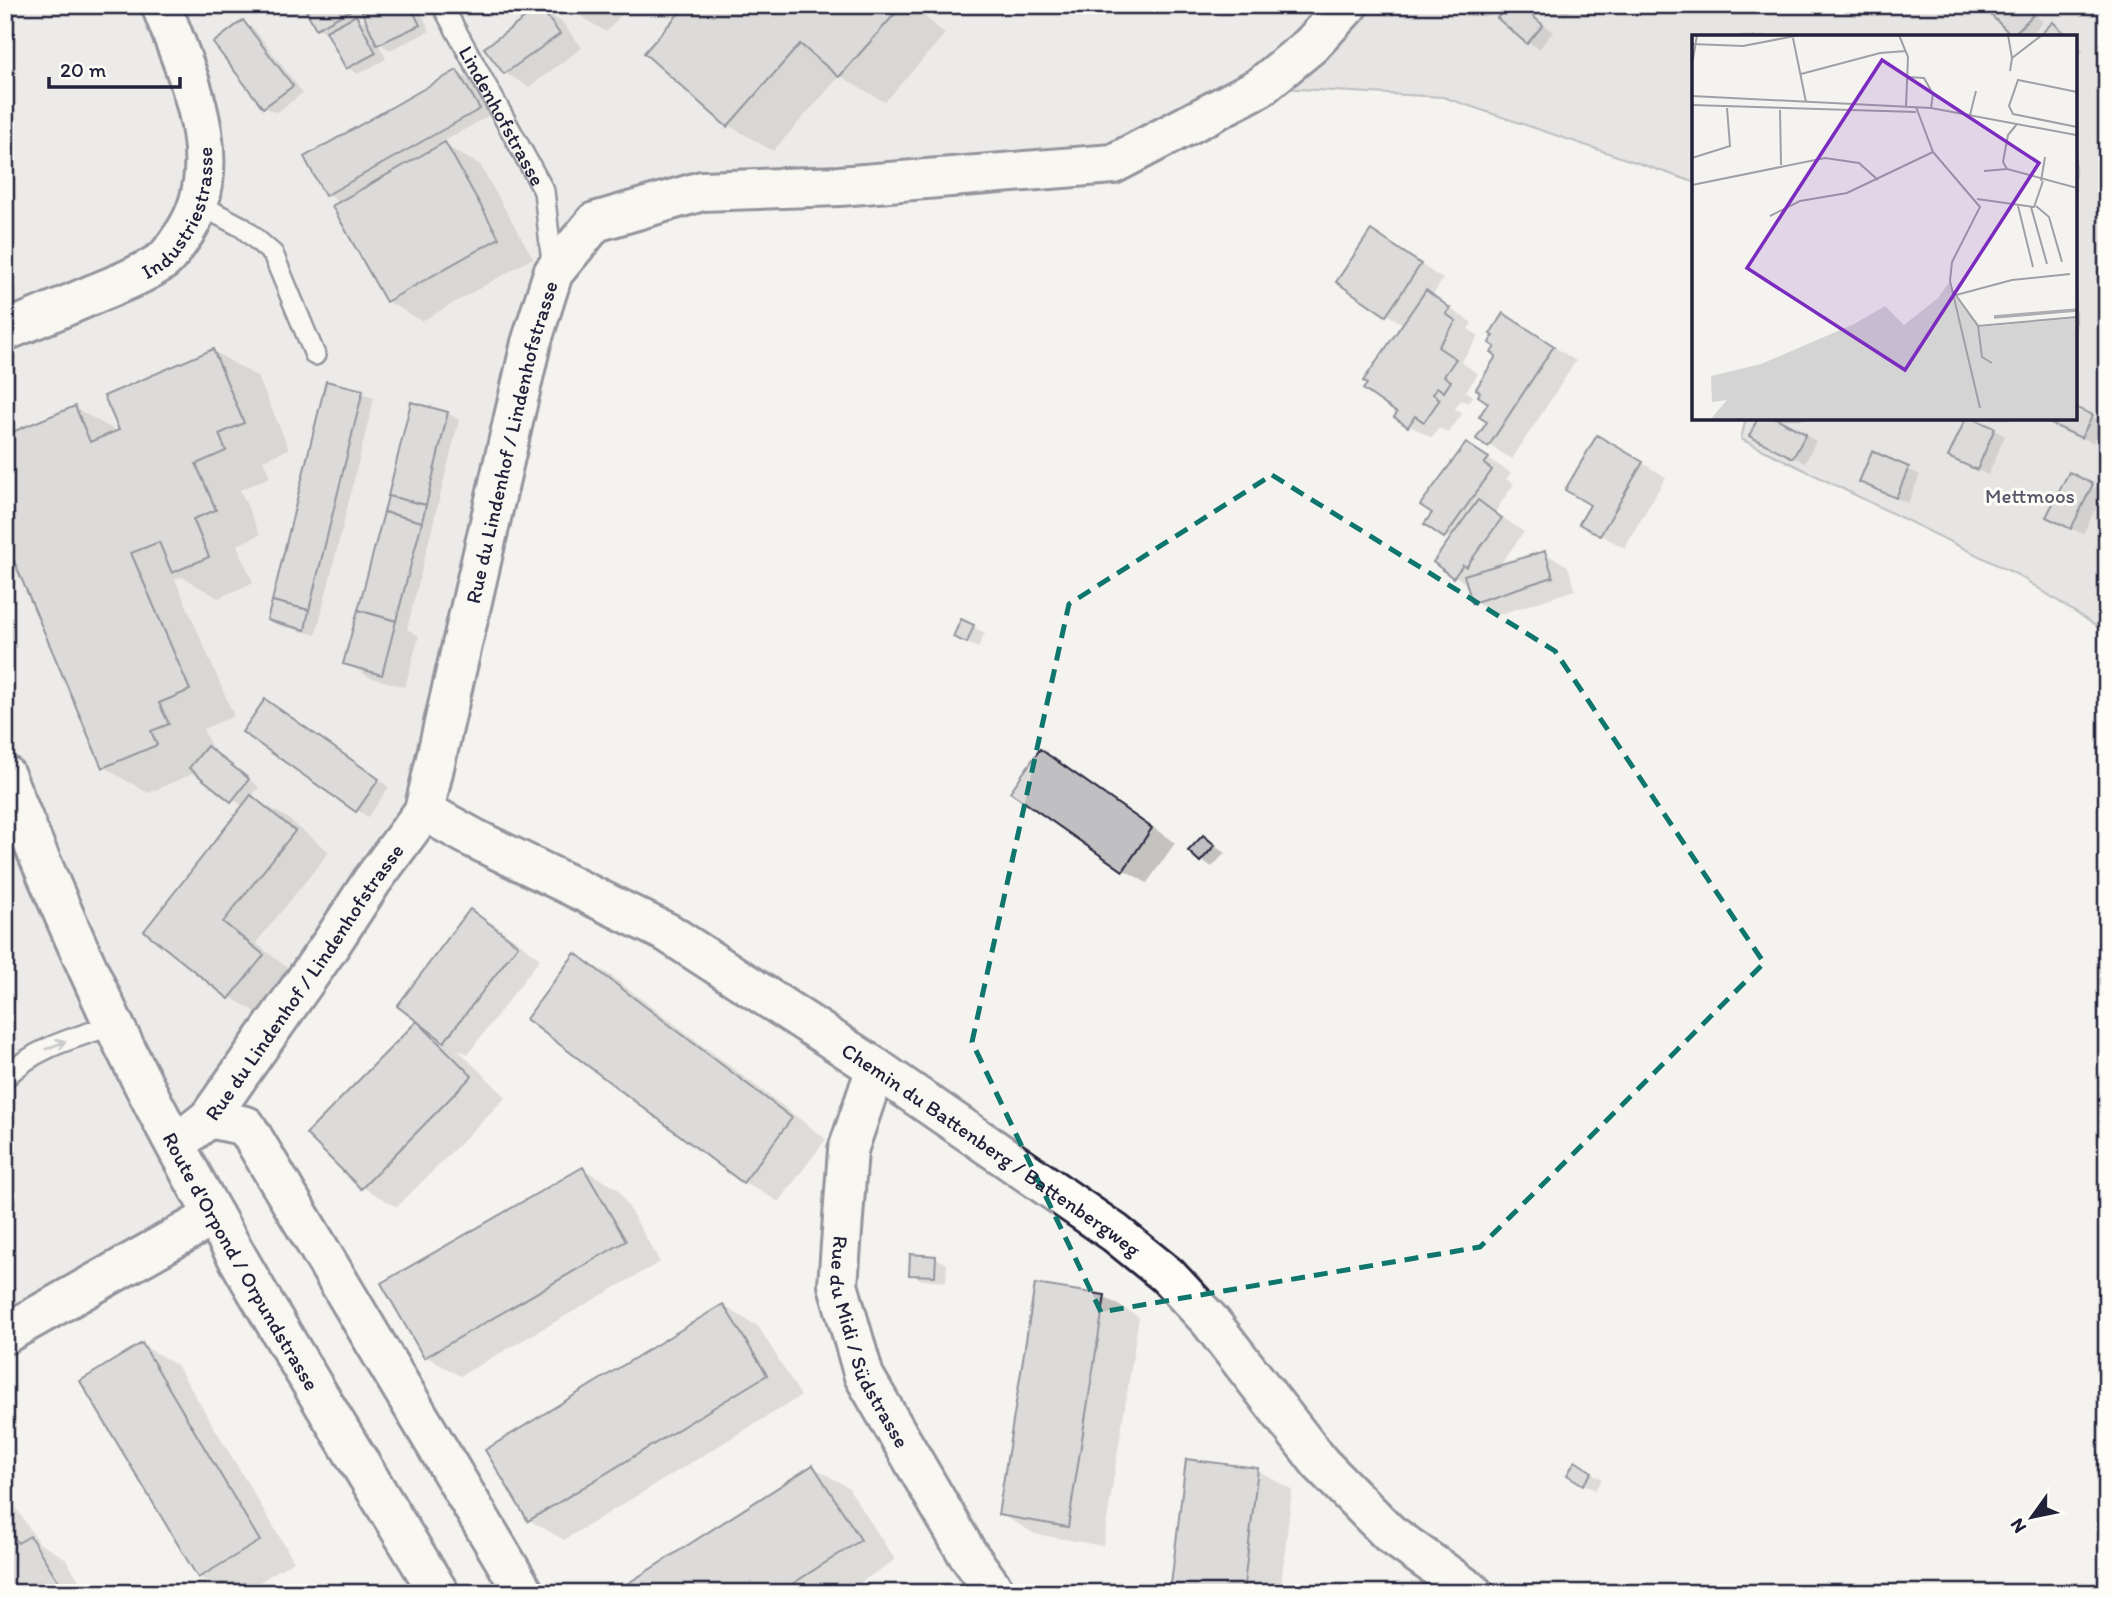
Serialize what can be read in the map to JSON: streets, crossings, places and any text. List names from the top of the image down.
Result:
{
  "streets": {
    "street": [
      "Industriestrasse",
      "Rue du Lindenhof / Lindenhofstrasse",
      "Chemin du Battenberg / Battenbergweg",
      "Route d'Orpond / Orpundstrasse",
      "Rue du Midi / Südstrasse"
    ],
    "lane": ["Lindenhofstrasse"]
  },
  "crossings": [
    ["Lindenhofstrasse", "Rue du Lindenhof / Lindenhofstrasse"],
    ["Rue du Lindenhof / Lindenhofstrasse", "Chemin du Battenberg / Battenbergweg"],
    ["Rue du Lindenhof / Lindenhofstrasse", "Route d'Orpond / Orpundstrasse"],
    ["Chemin du Battenberg / Battenbergweg", "Rue du Midi / Südstrasse"]
  ],
  "parks": ["Mettmoos"],
  "scale_bar": "20 m",
  "north": "bottom left"
}
